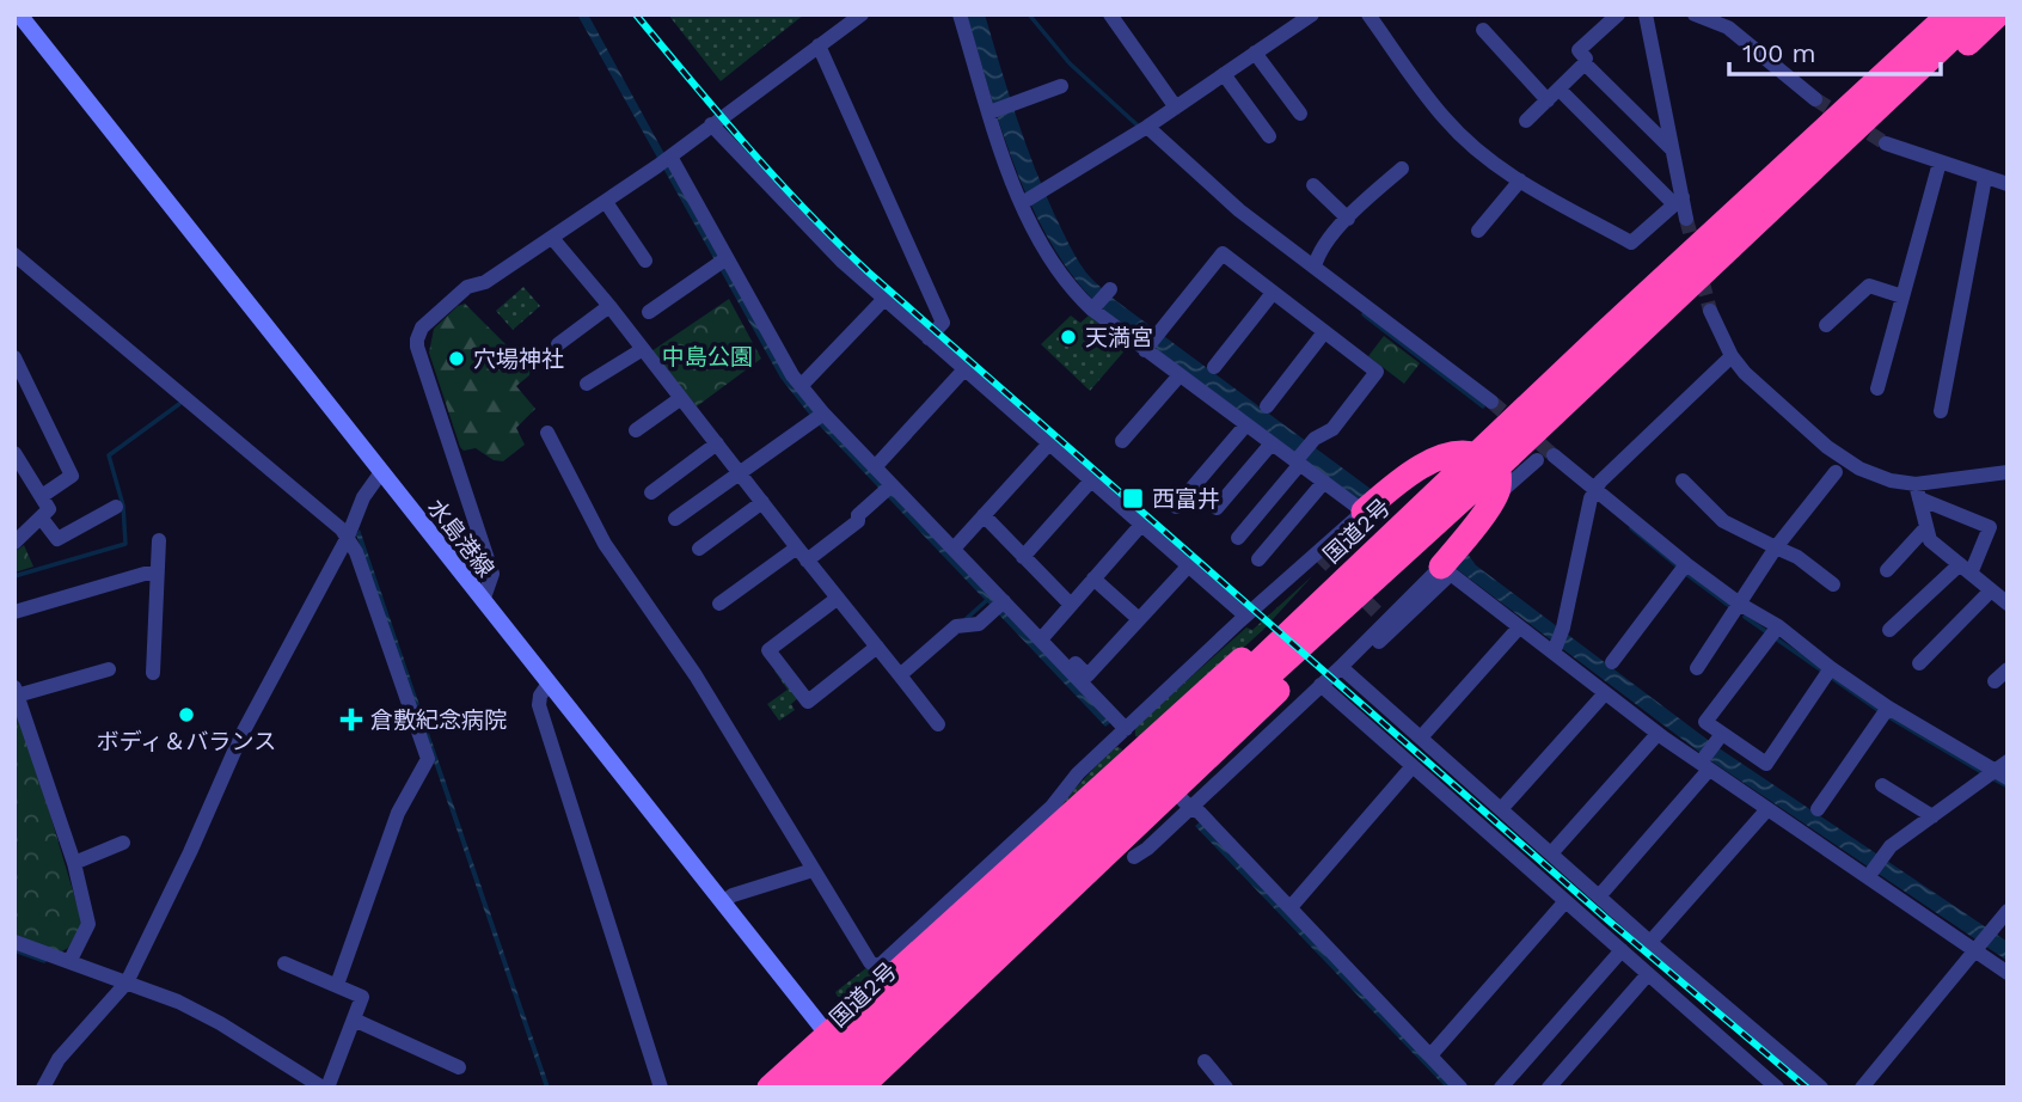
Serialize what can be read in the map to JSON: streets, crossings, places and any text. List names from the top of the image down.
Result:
{
  "streets": {
    "highway": ["国道2号"],
    "main road": ["水島港線"]
  },
  "parks": ["中島公園"],
  "places": {
    "other": ["天満宮", "穴場神社", "ボディ＆バランス"],
    "transit": ["西富井"],
    "health": ["倉敷紀念病院"]
  },
  "scale_bar": "100 m"
}
